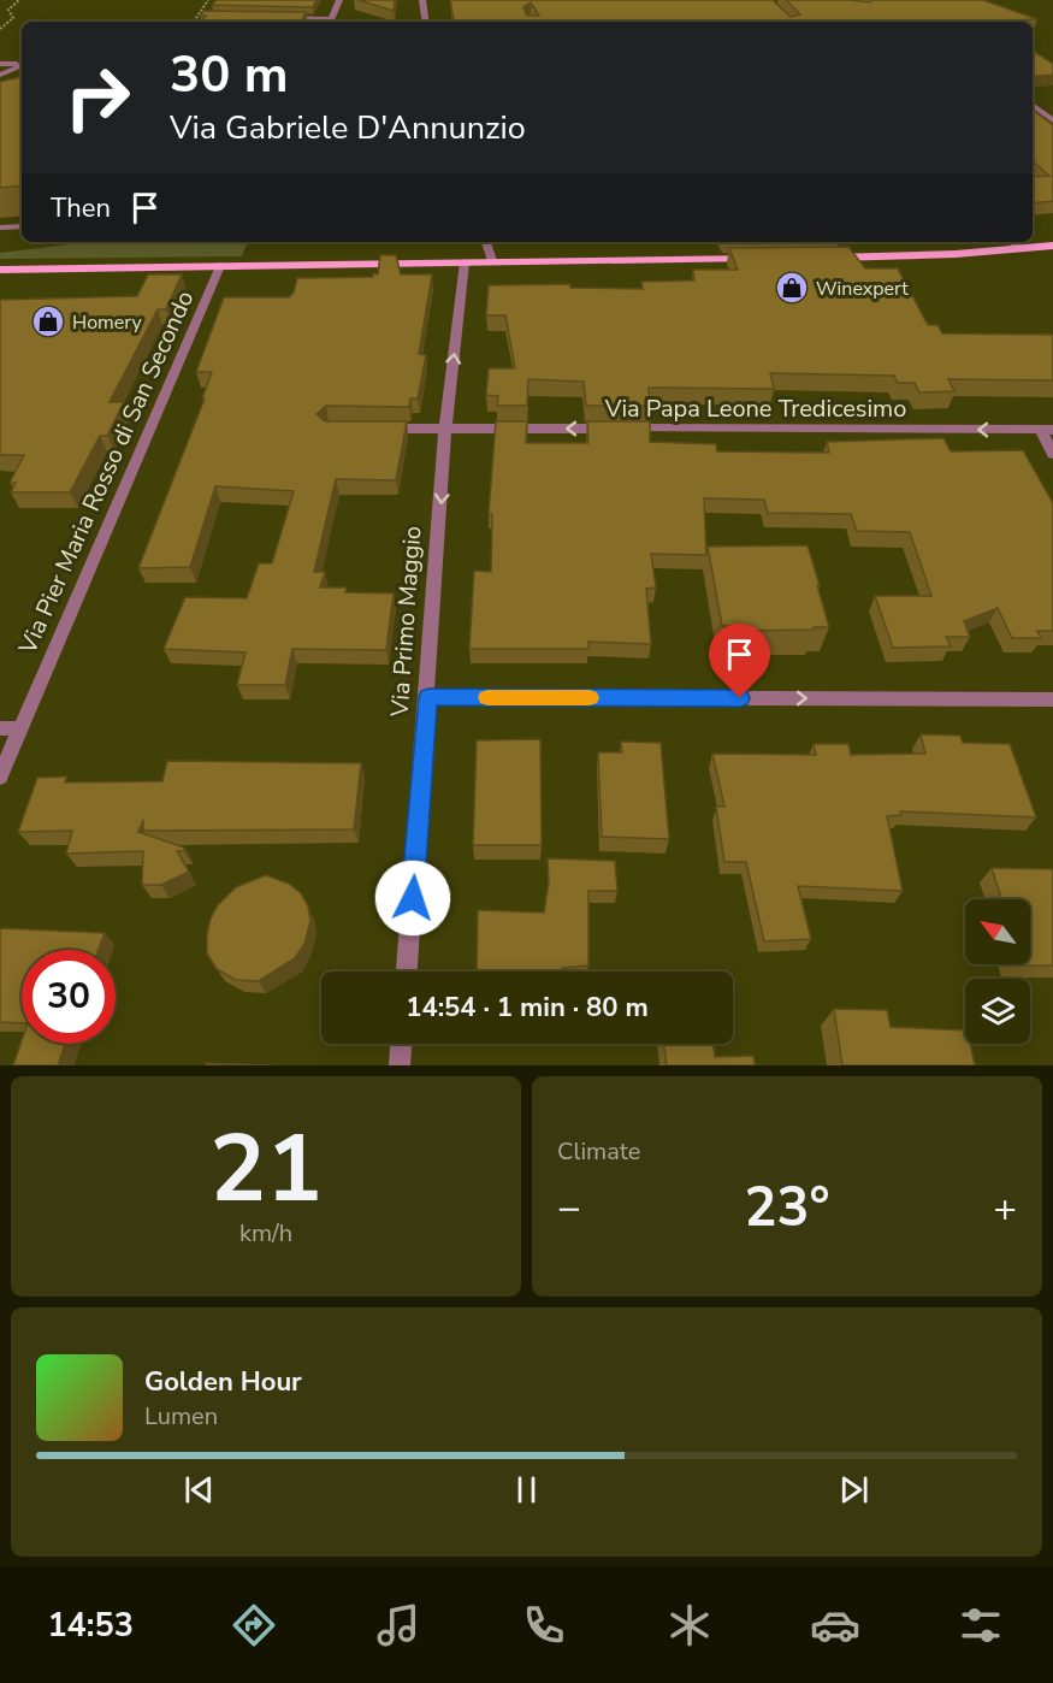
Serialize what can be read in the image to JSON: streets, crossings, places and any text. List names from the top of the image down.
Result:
{
  "streets": {
    "street": ["Via Papa Leone Tredicesimo", "Via Pier Maria Rosso di San Secondo", "Via Primo Maggio"]
  },
  "crossings": [
    ["Via Papa Leone Tredicesimo", "Via Primo Maggio"]
  ],
  "one_way": ["Via Papa Leone Tredicesimo"],
  "places": {
    "shop": ["Winexpert", "Homery"]
  },
  "north": "top left",
  "page": {
    "turn": ["30 m", "Via Gabriele D'Annunzio"],
    "then": "Then",
    "limit": "30",
    "trip": "14:54 · 1 min · 80 m",
    "tile": [
      ["21", "km/h"],
      "Climate"
    ],
    "heat": ["−", "23°", "+"],
    "song": ["Golden Hour", "Lumen"],
    "tabs": "14:53"
  }
}
